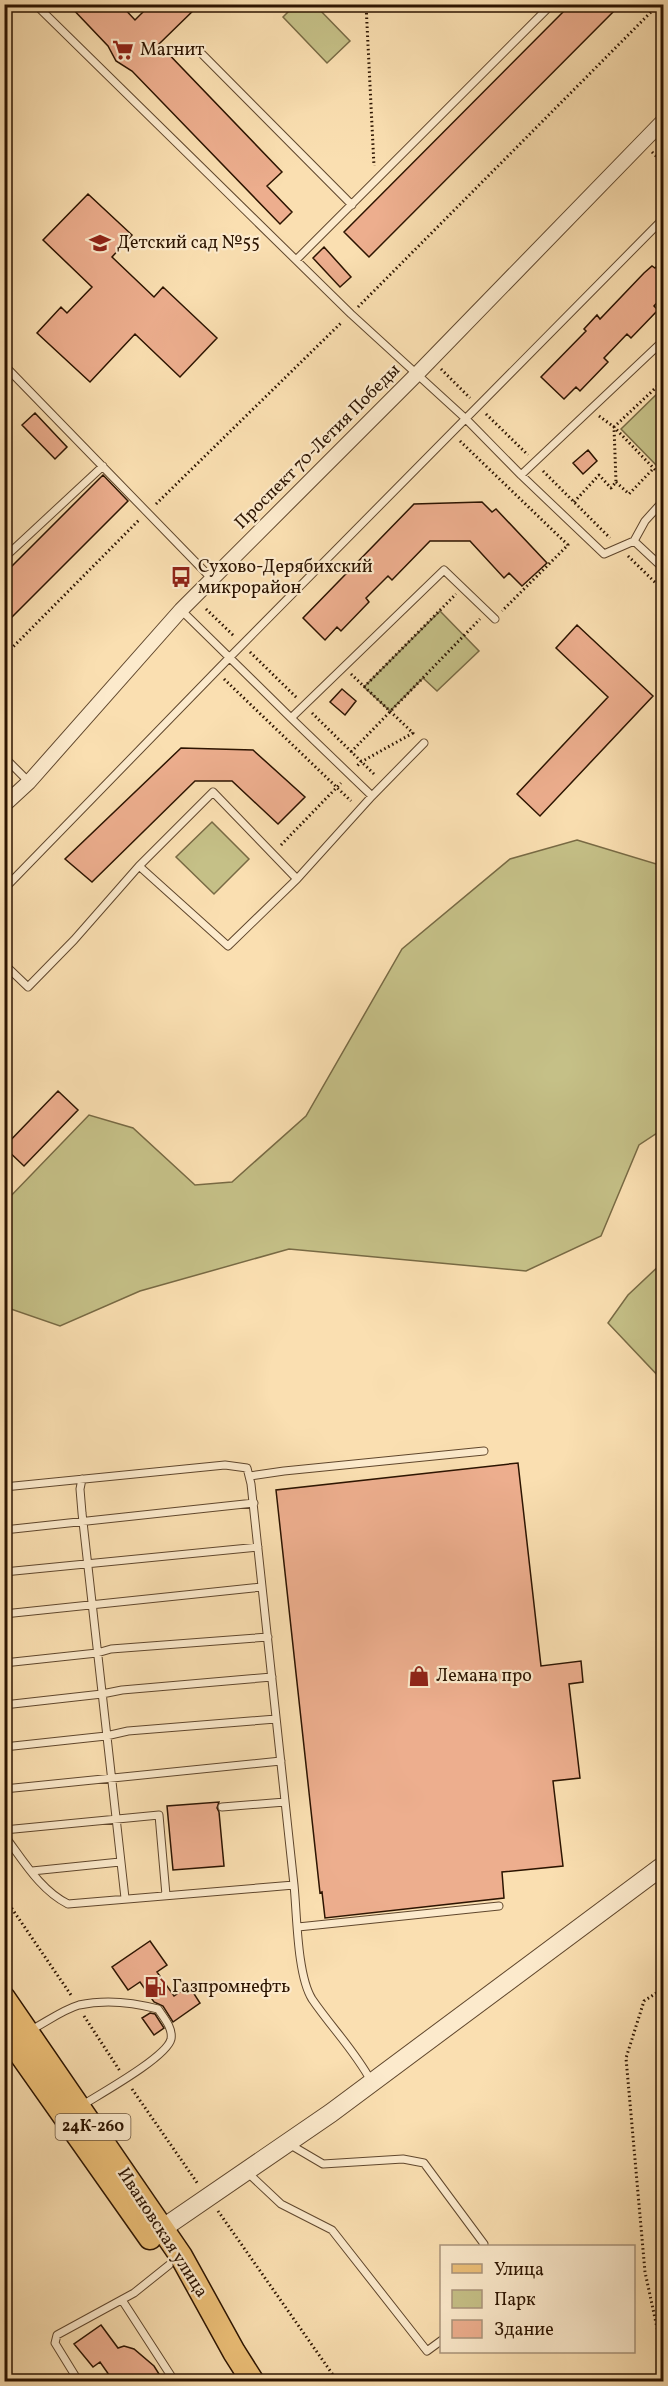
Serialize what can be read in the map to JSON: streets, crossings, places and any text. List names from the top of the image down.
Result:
{
  "streets": {
    "main road": ["24К-260", "Ивановская улица"],
    "street": ["Проспект 70-Летия Победы"]
  },
  "places": {
    "supermarket": ["Магнит"],
    "school or university": ["Детский сад №55"],
    "bus stop": ["Сухово-Дерябихский микрорайон"],
    "shop": ["Лемана про"],
    "fuel station": ["Газпромнефть"]
  },
  "legend": ["Улица", "Парк", "Здание"]
}
